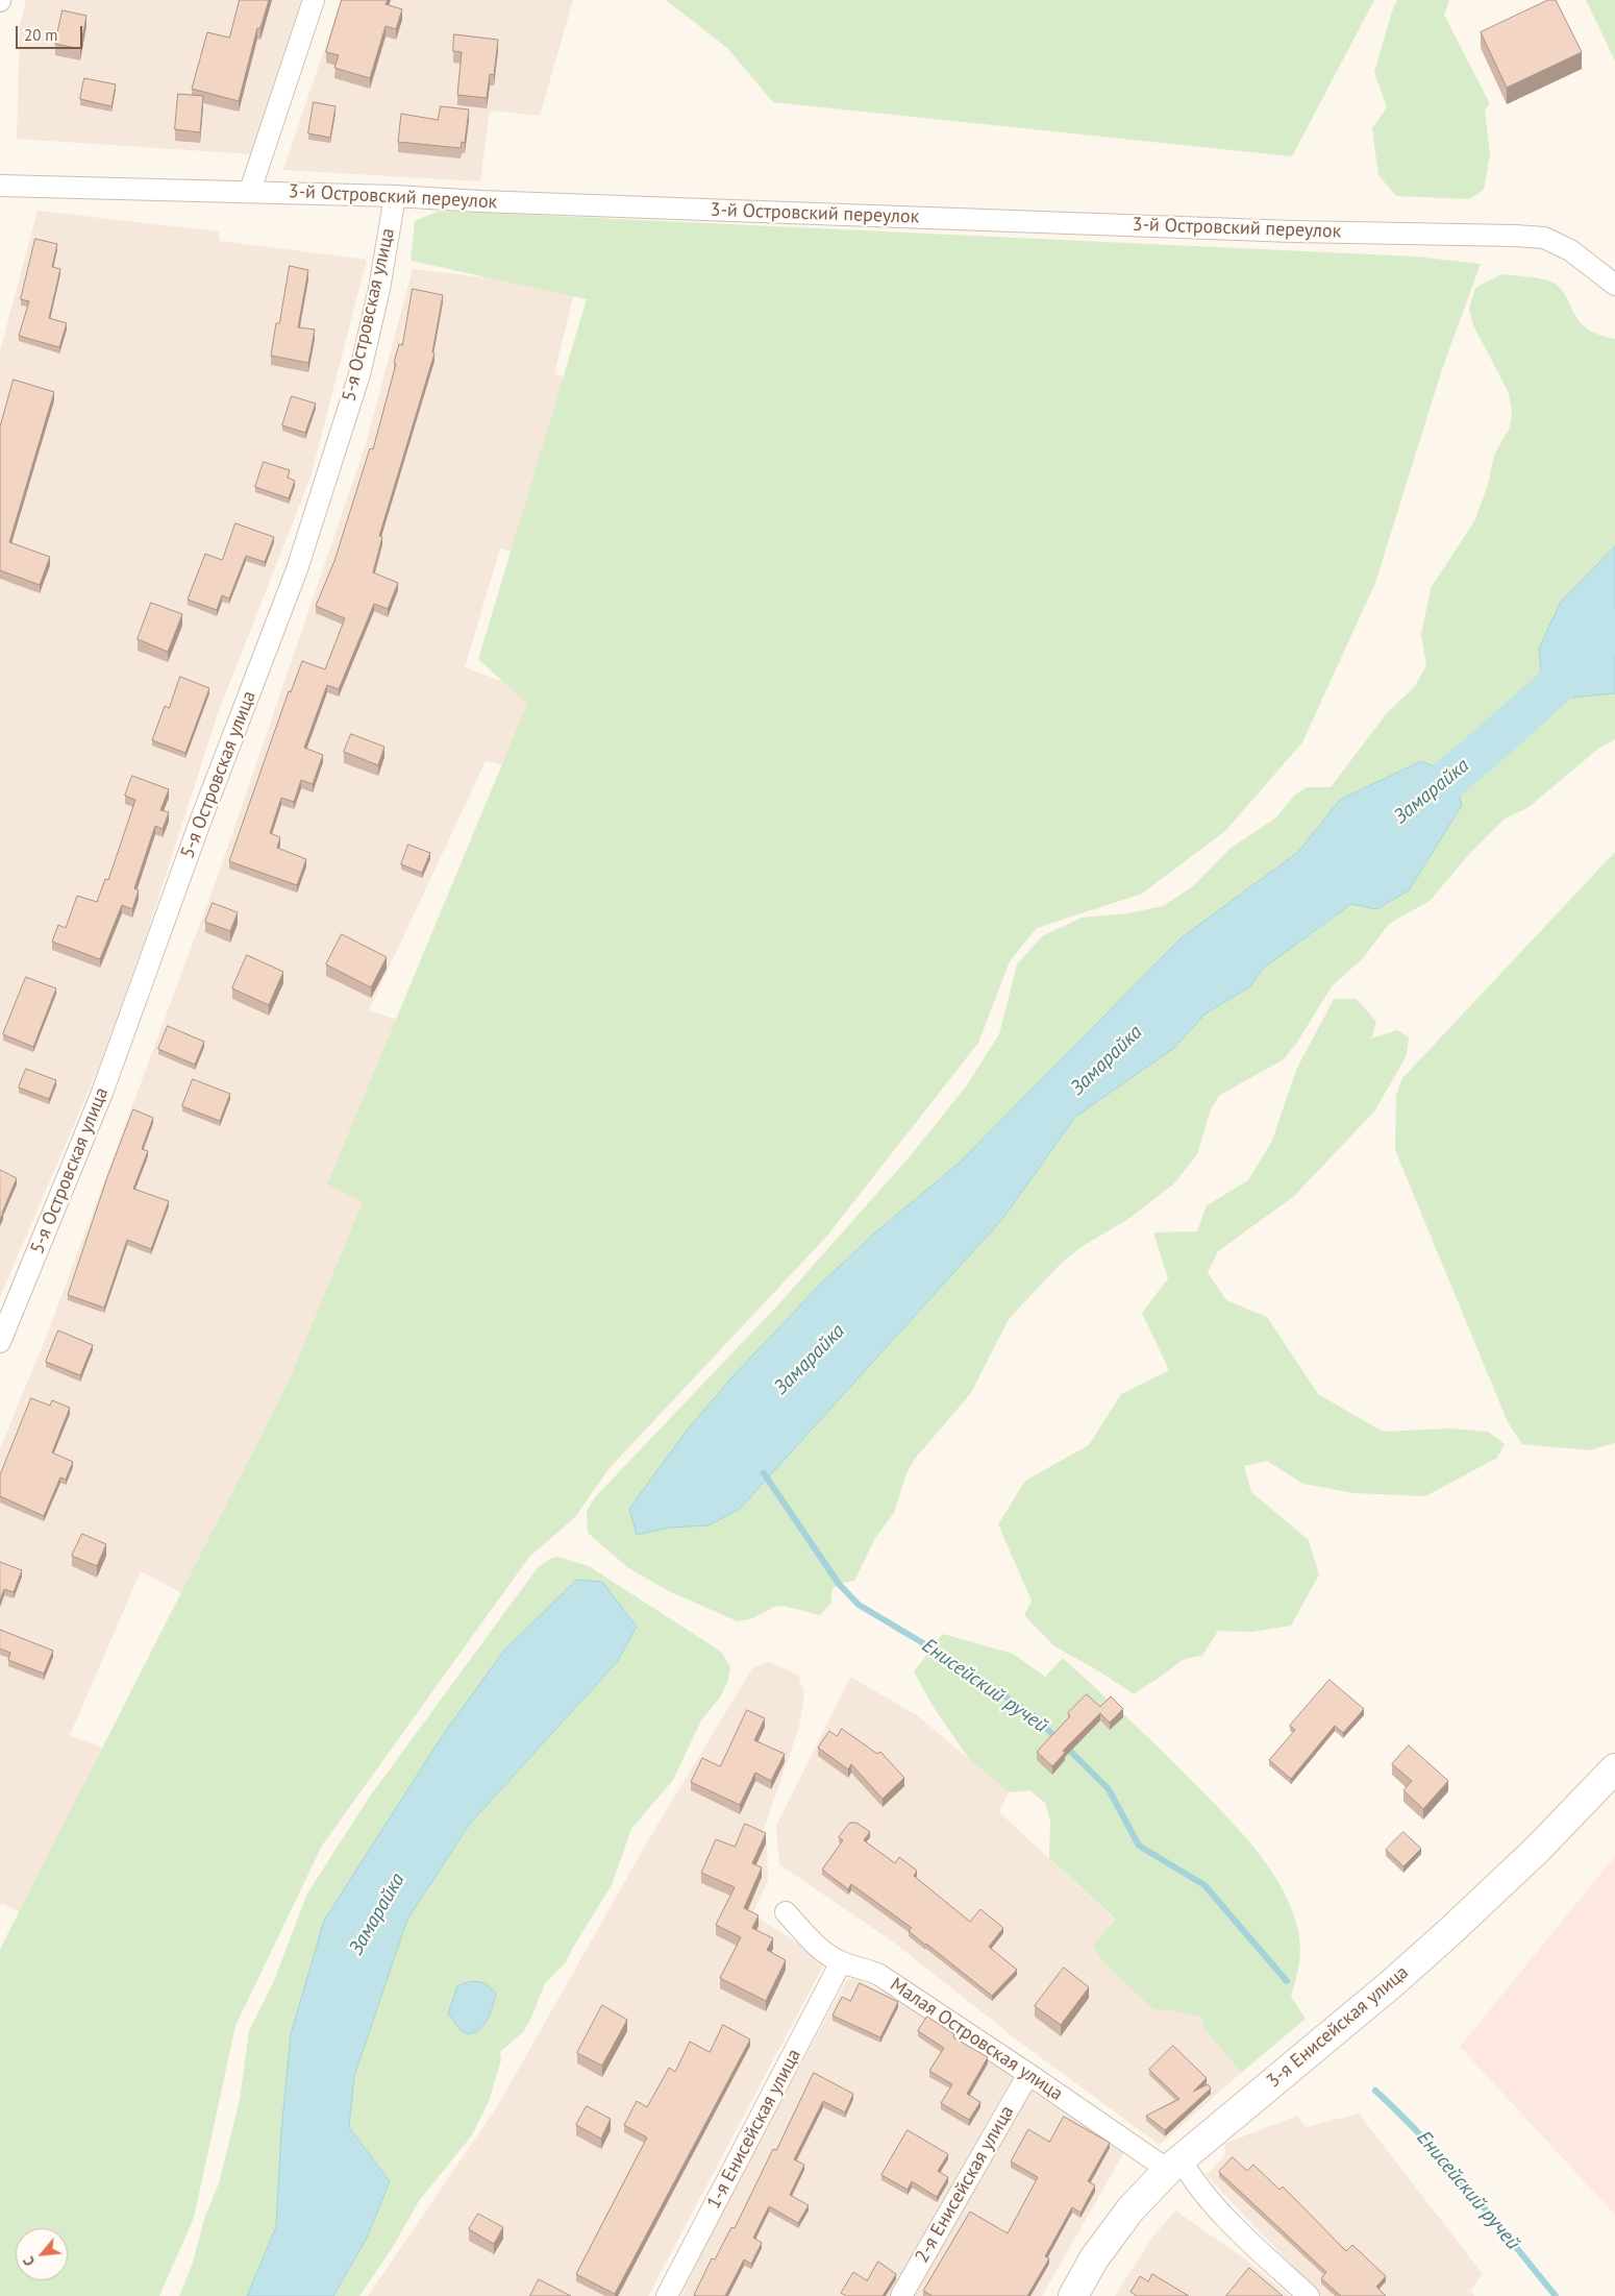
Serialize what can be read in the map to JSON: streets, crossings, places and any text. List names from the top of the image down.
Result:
{
  "streets": {
    "street": [
      "3-й Островский переулок",
      "5-я Островская улица",
      "3-я Енисейская улица",
      "Малая Островская улица",
      "1-я Енисейская улица",
      "2-я Енисейская улица"
    ]
  },
  "crossings": [
    ["3-й Островский переулок", "5-я Островская улица"],
    ["3-я Енисейская улица", "Малая Островская улица"],
    ["Малая Островская улица", "1-я Енисейская улица"],
    ["Малая Островская улица", "2-я Енисейская улица"]
  ],
  "water": ["Замарайка", "Енисейский ручей"],
  "scale_bar": "20 m",
  "north": "bottom left"
}
